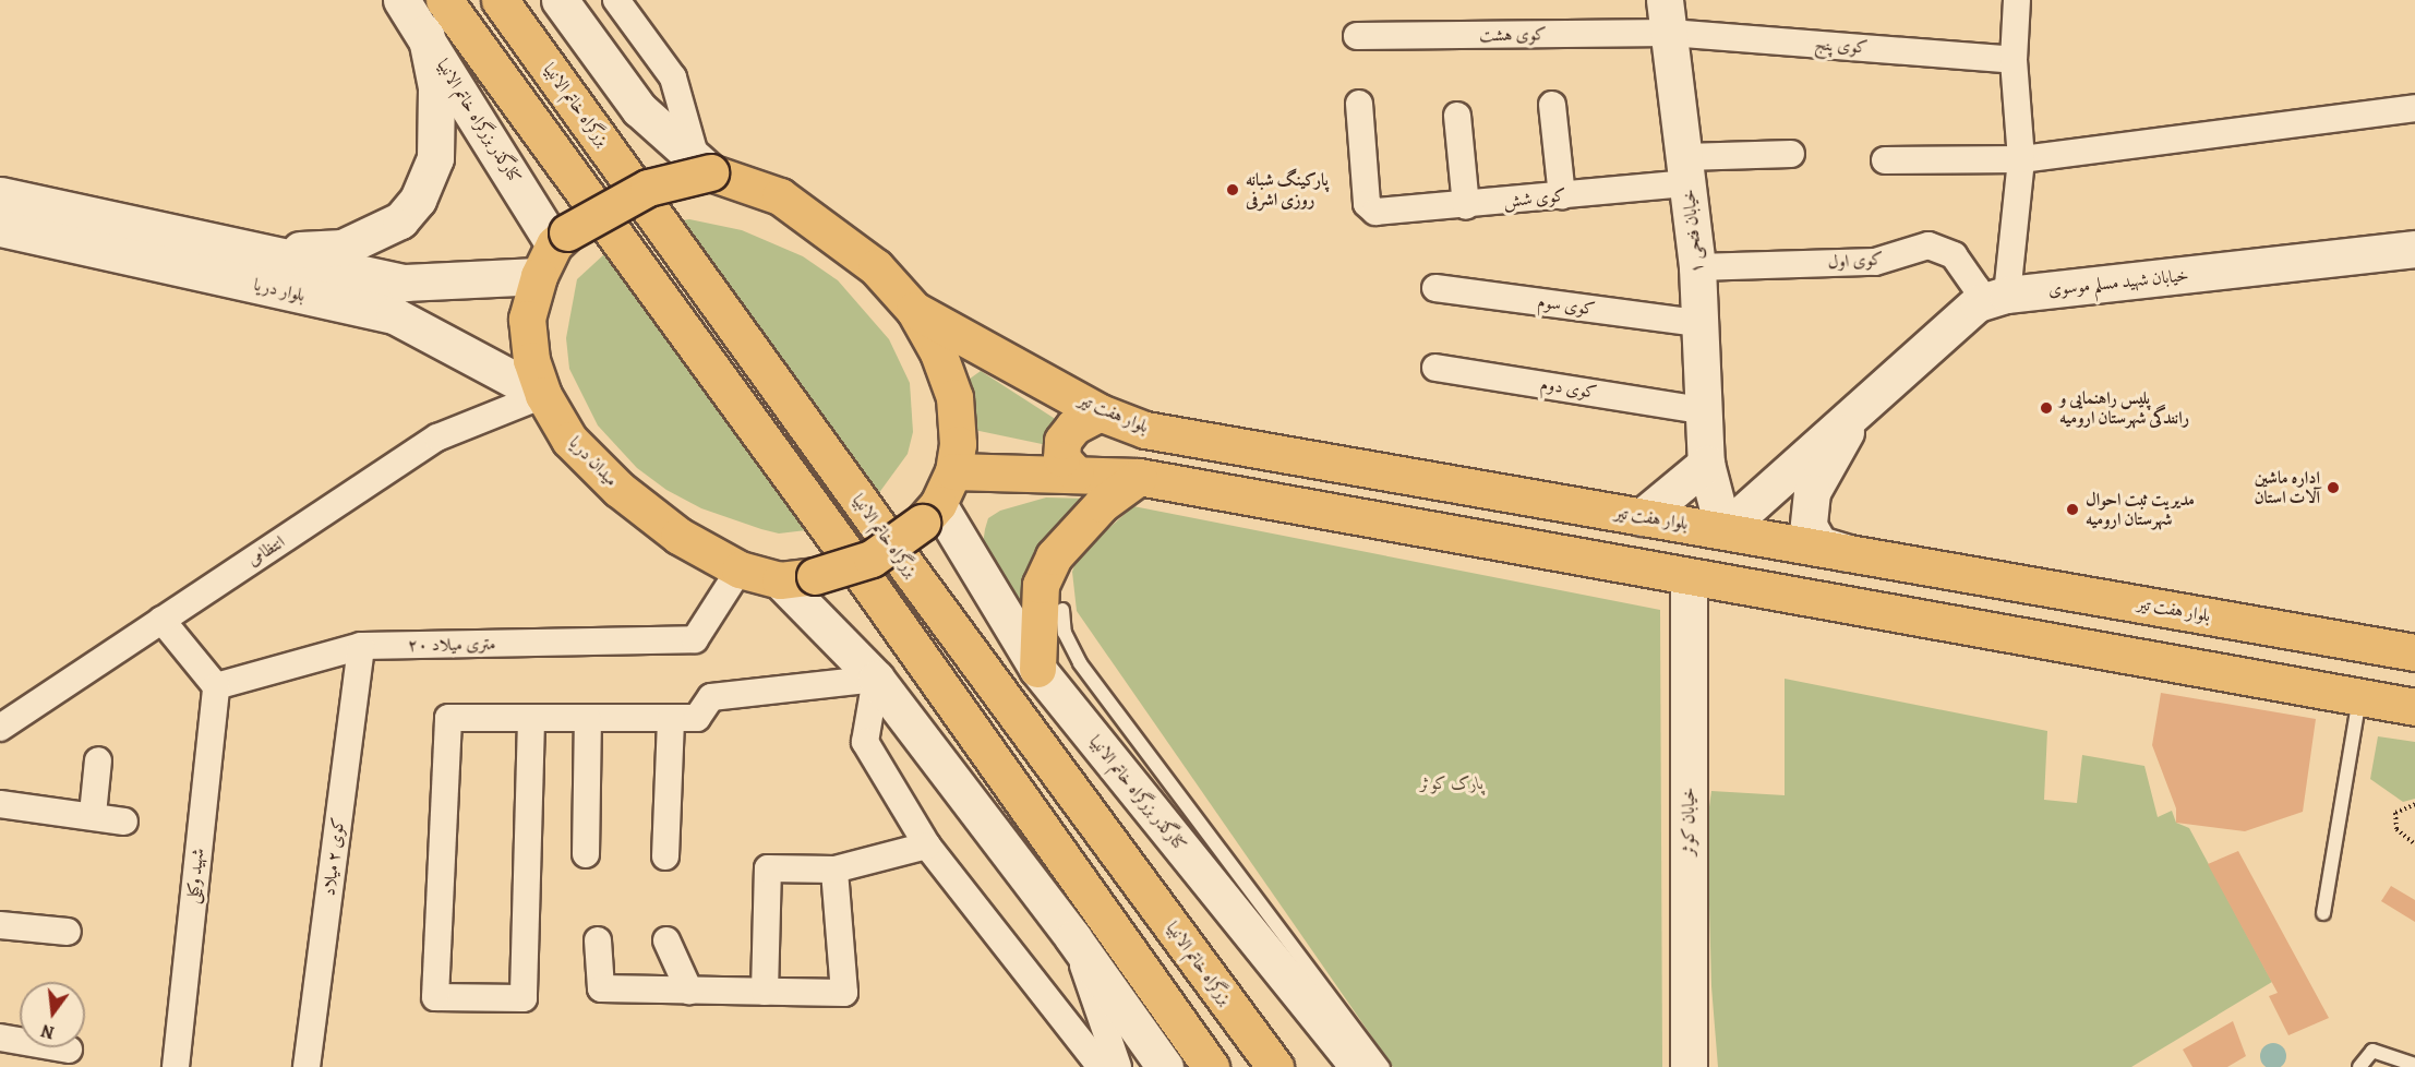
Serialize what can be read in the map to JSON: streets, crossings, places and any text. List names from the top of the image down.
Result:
{
  "streets": {
    "main road": [
      "بزرگراه خاتم الانبیا",
      "کنارگذر بزرگراه خاتم الانبیا",
      "خیابان فتحی ۱",
      "خیابان شهید مسلم موسوی",
      "بلوار دریا",
      "بلوار هفت تیر",
      "میدان دریا",
      "خیابان کوثر"
    ],
    "street": [
      "کوی هشت",
      "کوی پنج",
      "کوی شش",
      "کوی اول",
      "کوی سوم",
      "کوی دوم",
      "انتظامی",
      "۲۰ متری میلاد",
      "کوی ۲ میلاد",
      "شهید وکیلی"
    ]
  },
  "crossings": [
    ["کوی هشت", "کوی پنج"],
    ["کوی هشت", "خیابان فتحی ۱"],
    ["کوی پنج", "خیابان فتحی ۱"],
    ["کنارگذر بزرگراه خاتم الانبیا", "میدان دریا"],
    ["کوی شش", "خیابان فتحی ۱"],
    ["خیابان فتحی ۱", "کوی اول"],
    ["خیابان فتحی ۱", "کوی سوم"],
    ["خیابان فتحی ۱", "کوی دوم"],
    ["خیابان فتحی ۱", "بلوار هفت تیر"],
    ["کوی اول", "خیابان شهید مسلم موسوی"],
    ["بلوار دریا", "میدان دریا"],
    ["بلوار دریا", "انتظامی"],
    ["میدان دریا", "انتظامی"],
    ["میدان دریا", "۲۰ متری میلاد"],
    ["۲۰ متری میلاد", "کوی ۲ میلاد"],
    ["۲۰ متری میلاد", "شهید وکیلی"]
  ],
  "parks": ["پارک کوثر"],
  "places": [
    "پارکینگ شبانه روزی اشرفی",
    "پلیس راهنمایی و رانندگی شهرستان ارومیه",
    "اداره ماشین آلات استان",
    "مدیریت ثبت احوال شهرستان ارومیه"
  ],
  "north": "bottom"
}
